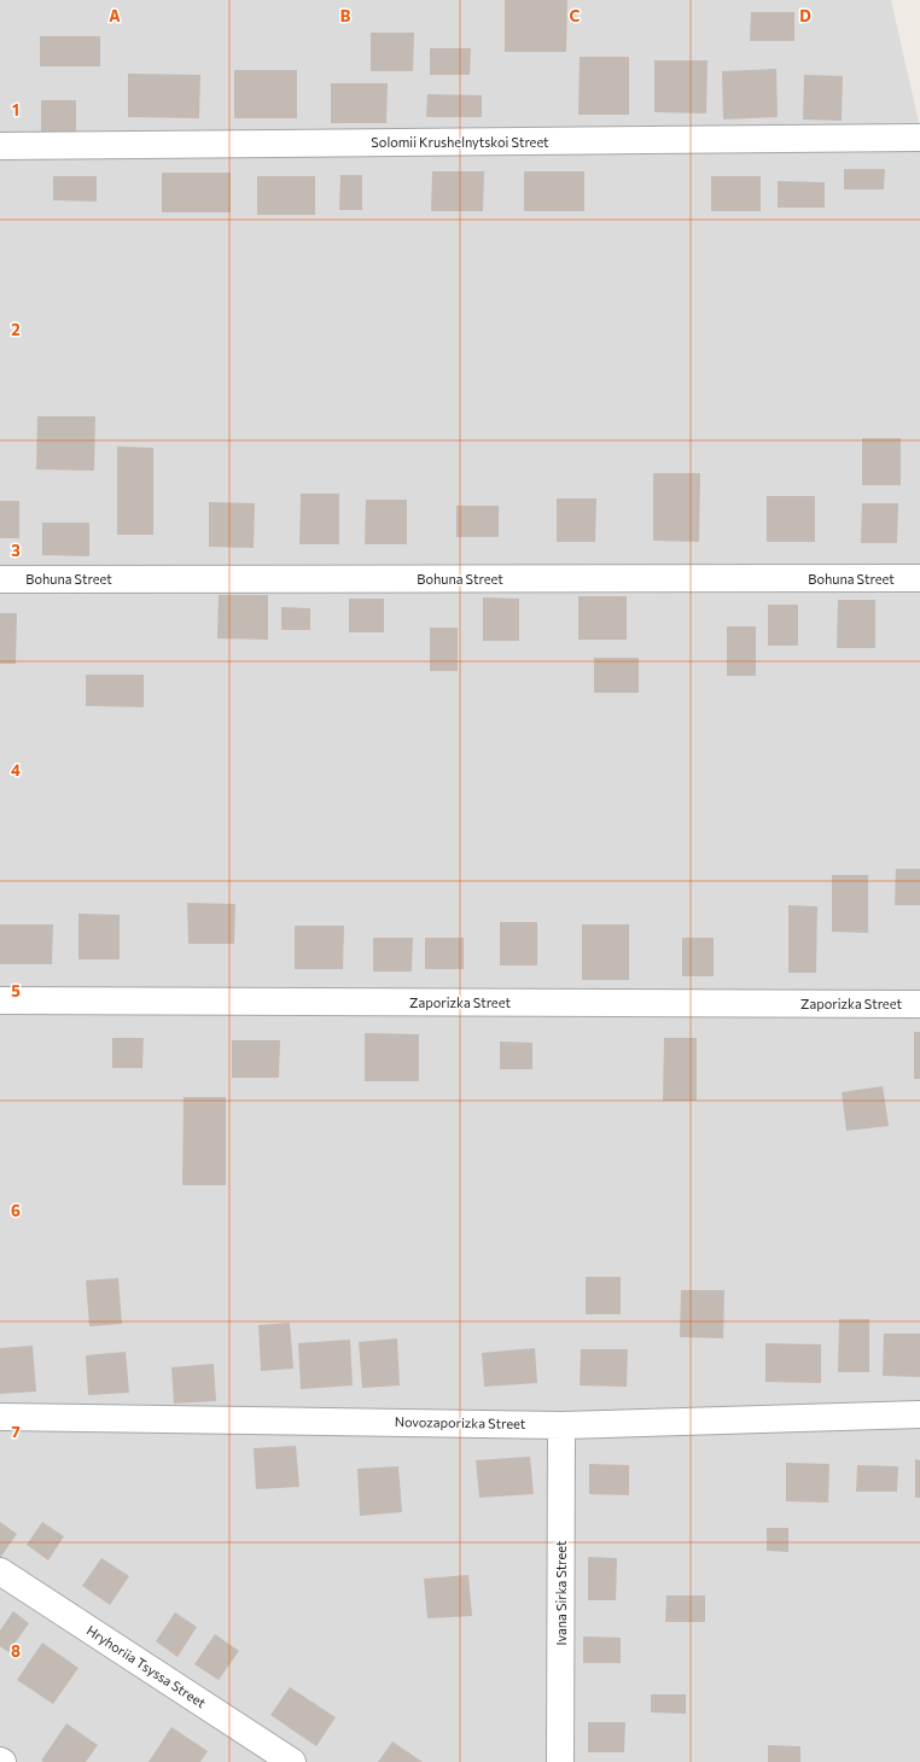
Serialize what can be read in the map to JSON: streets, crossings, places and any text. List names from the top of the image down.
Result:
{
  "streets": {
    "street": [
      "Solomii Krushelnytskoi Street",
      "Bohuna Street",
      "Zaporizka Street",
      "Novozaporizka Street",
      "Ivana Sirka Street",
      "Hryhoriia Tsyssa Street"
    ]
  },
  "crossings": [
    ["Novozaporizka Street", "Ivana Sirka Street"]
  ],
  "grid": {
    "columns": [
      "A",
      "B",
      "C",
      "D"
    ],
    "rows": [
      "1",
      "2",
      "3",
      "4",
      "5",
      "6",
      "7",
      "8"
    ]
  }
}
